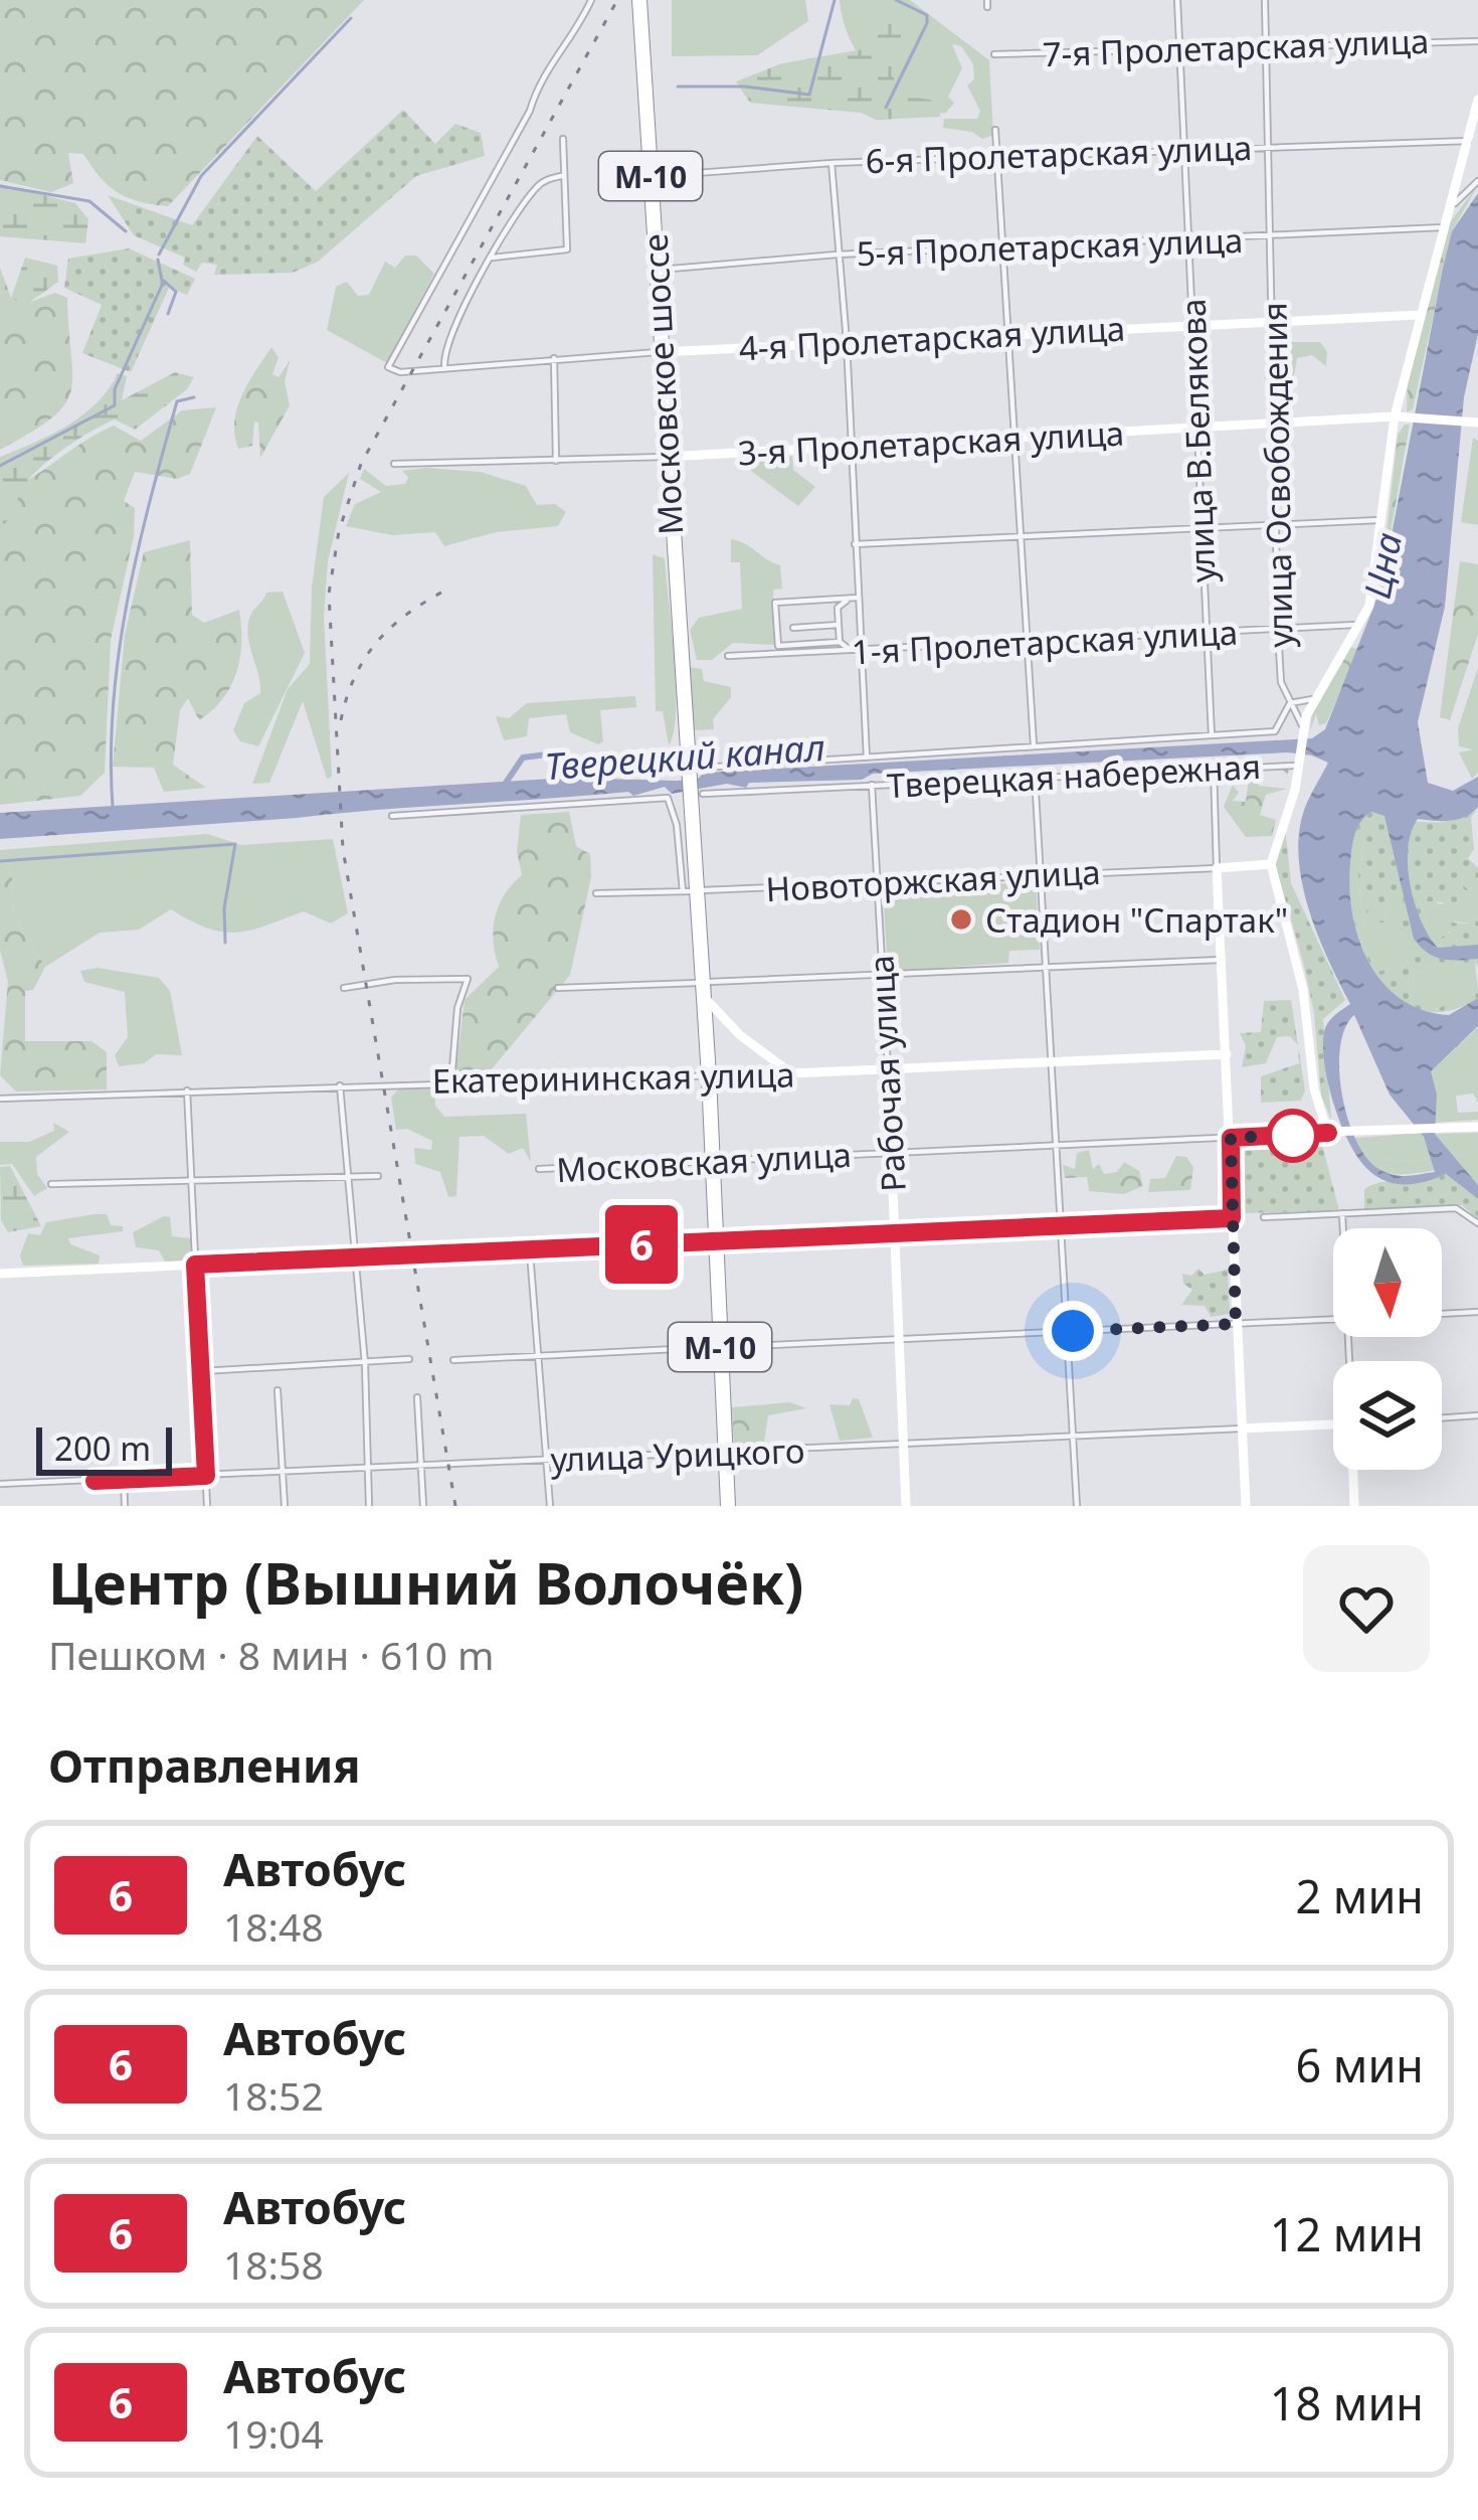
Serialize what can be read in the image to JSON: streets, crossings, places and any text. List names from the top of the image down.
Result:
{
  "streets": {
    "highway": ["М-10", "Московское шоссе"],
    "street": [
      "7-я Пролетарская улица",
      "6-я Пролетарская улица",
      "5-я Пролетарская улица",
      "4-я Пролетарская улица",
      "улица В.Белякова",
      "3-я Пролетарская улица",
      "улица Освобождения",
      "1-я Пролетарская улица",
      "Тверецкая набережная",
      "Новоторжская улица",
      "Рабочая улица",
      "Екатерининская улица",
      "Московская улица",
      "улица Урицкого"
    ]
  },
  "crossings": [
    ["7-я Пролетарская улица", "улица В.Белякова"],
    ["7-я Пролетарская улица", "улица Освобождения"],
    ["6-я Пролетарская улица", "Московское шоссе"],
    ["6-я Пролетарская улица", "улица В.Белякова"],
    ["6-я Пролетарская улица", "улица Освобождения"],
    ["М-10", "Московское шоссе"],
    ["М-10", "Тверецкая набережная"],
    ["М-10", "Новоторжская улица"],
    ["М-10", "Екатерининская улица"],
    ["М-10", "Московская улица"],
    ["М-10", "улица Урицкого"],
    ["5-я Пролетарская улица", "Московское шоссе"],
    ["5-я Пролетарская улица", "улица В.Белякова"],
    ["5-я Пролетарская улица", "улица Освобождения"],
    ["4-я Пролетарская улица", "Московское шоссе"],
    ["4-я Пролетарская улица", "улица В.Белякова"],
    ["4-я Пролетарская улица", "улица Освобождения"],
    ["Московское шоссе", "3-я Пролетарская улица"],
    ["улица В.Белякова", "3-я Пролетарская улица"],
    ["улица В.Белякова", "1-я Пролетарская улица"],
    ["3-я Пролетарская улица", "улица Освобождения"],
    ["улица Освобождения", "1-я Пролетарская улица"],
    ["Тверецкая набережная", "Рабочая улица"],
    ["Новоторжская улица", "Рабочая улица"],
    ["Рабочая улица", "Екатерининская улица"],
    ["Рабочая улица", "Московская улица"],
    ["Рабочая улица", "улица Урицкого"]
  ],
  "water": ["Цна", "Тверецкий канал"],
  "places": ["Стадион \"Спартак\""],
  "lines": ["bus line 6"],
  "scale_bar": "200 m",
  "north": "bottom",
  "page": {
    "on_map": "6",
    "scale": "200 m",
    "heading": [
      ["Центр (Вышний Волочёк)", "Пешком · 8 мин · 610 m"],
      "Отправления"
    ],
    "list": [
      {
        "mark": "6",
        "name": "Автобус",
        "note": "18:48",
        "value": "2 мин"
      },
      {
        "mark": "6",
        "name": "Автобус",
        "note": "18:52",
        "value": "6 мин"
      },
      {
        "mark": "6",
        "name": "Автобус",
        "note": "18:58",
        "value": "12 мин"
      },
      {
        "mark": "6",
        "name": "Автобус",
        "note": "19:04",
        "value": "18 мин"
      }
    ]
  }
}
